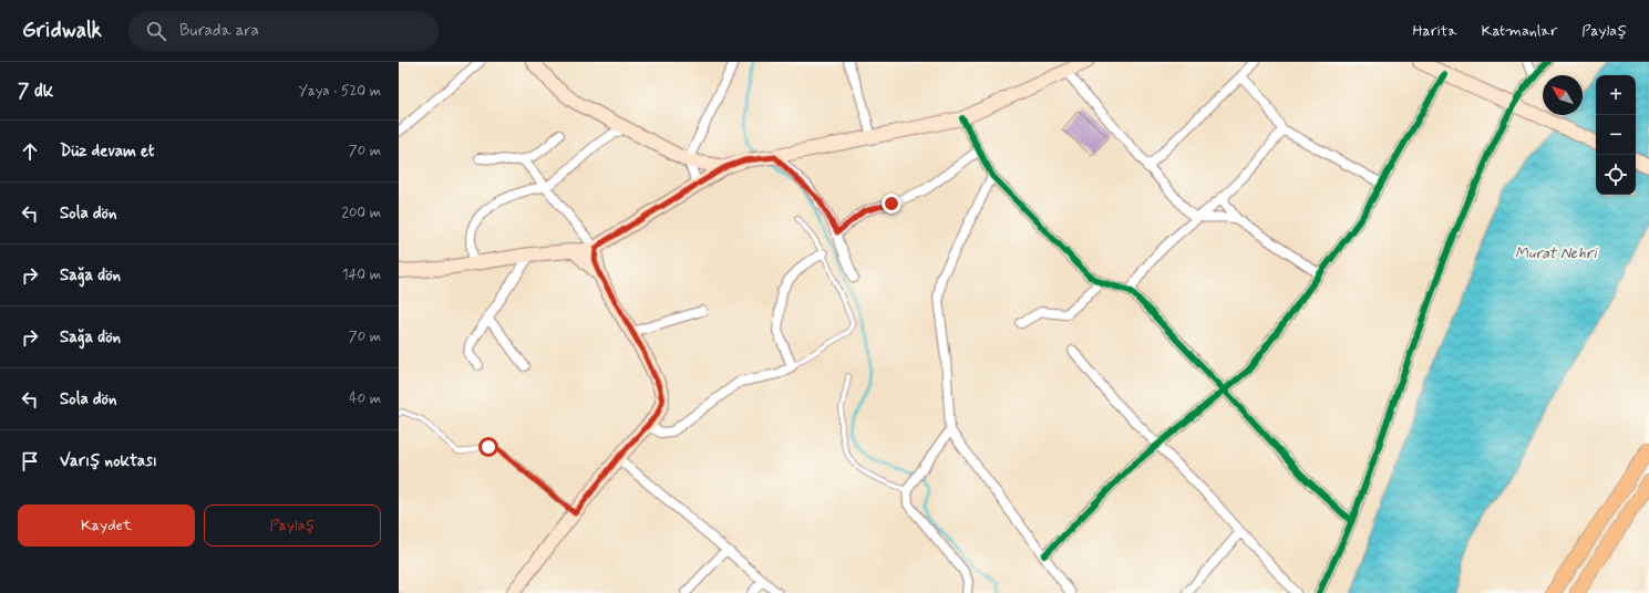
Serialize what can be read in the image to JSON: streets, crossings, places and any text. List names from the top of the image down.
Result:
{
  "water": ["Murat Nehri"],
  "north": "top left",
  "page": {
    "header": "Gridwalk",
    "search": "Burada ara",
    "nav": ["Harita", "Katmanlar", "Paylaş"],
    "heading": ["7 dk", "Yaya · 520 m"],
    "map_buttons": ["+", "−"],
    "list": [
      ["Düz devam et", "70 m"],
      ["Sola dön", "200 m"],
      ["Sağa dön", "140 m"],
      ["Sağa dön", "70 m"],
      ["Sola dön", "40 m"],
      "Varış noktası"
    ],
    "buttons": ["Kaydet", "Paylaş"]
  }
}
